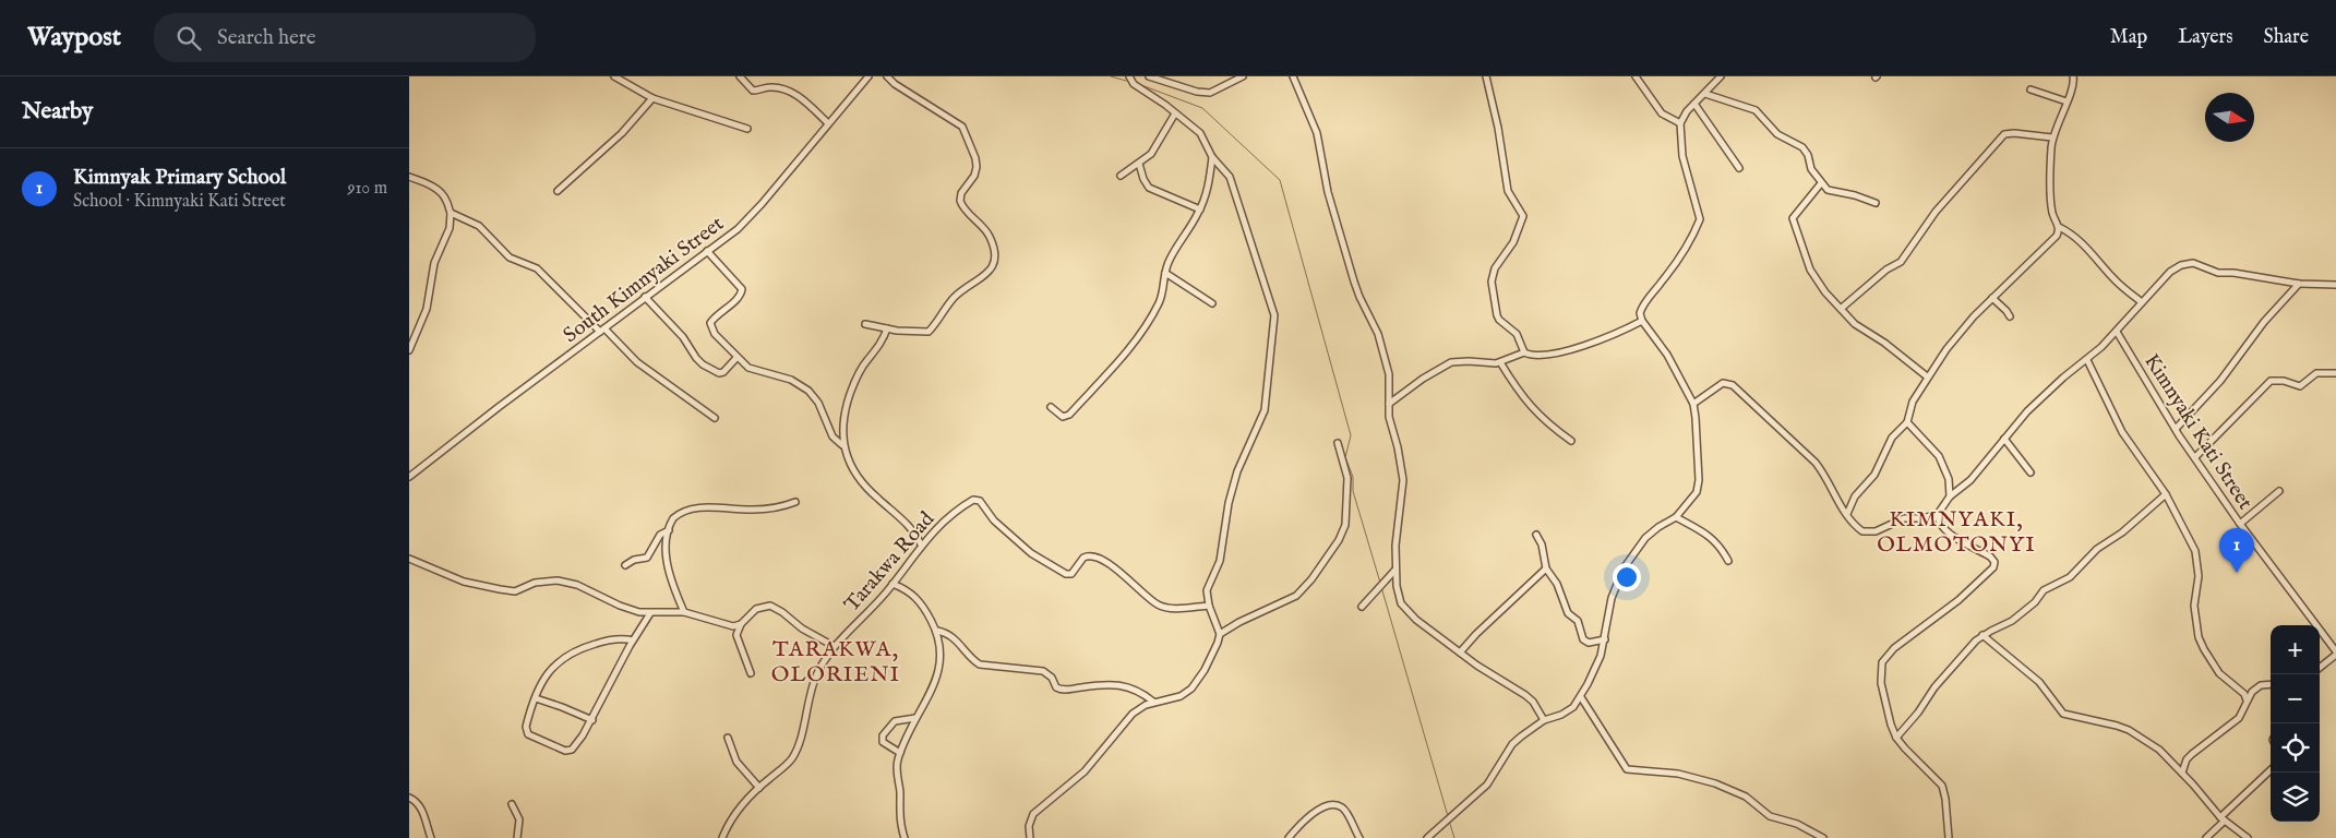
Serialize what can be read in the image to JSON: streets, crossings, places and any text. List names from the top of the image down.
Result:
{
  "streets": {
    "street": ["South Kimnyaki Street", "Kimnyaki Kati Street", "Tarakwa Road"]
  },
  "districts": ["KIMNYAKI, OLMOTONYI", "TARAKWA, OLORIENI"],
  "north": "right",
  "page": {
    "header": "Waypost",
    "search": "Search here",
    "nav": ["Map", "Layers", "Share"],
    "heading": "Nearby",
    "list": [
      {
        "mark": "1",
        "name": "Kimnyak Primary School",
        "note": "School · Kimnyaki Kati Street",
        "value": "910 m"
      }
    ],
    "pins": "1",
    "map_buttons": ["+", "−"]
  }
}
